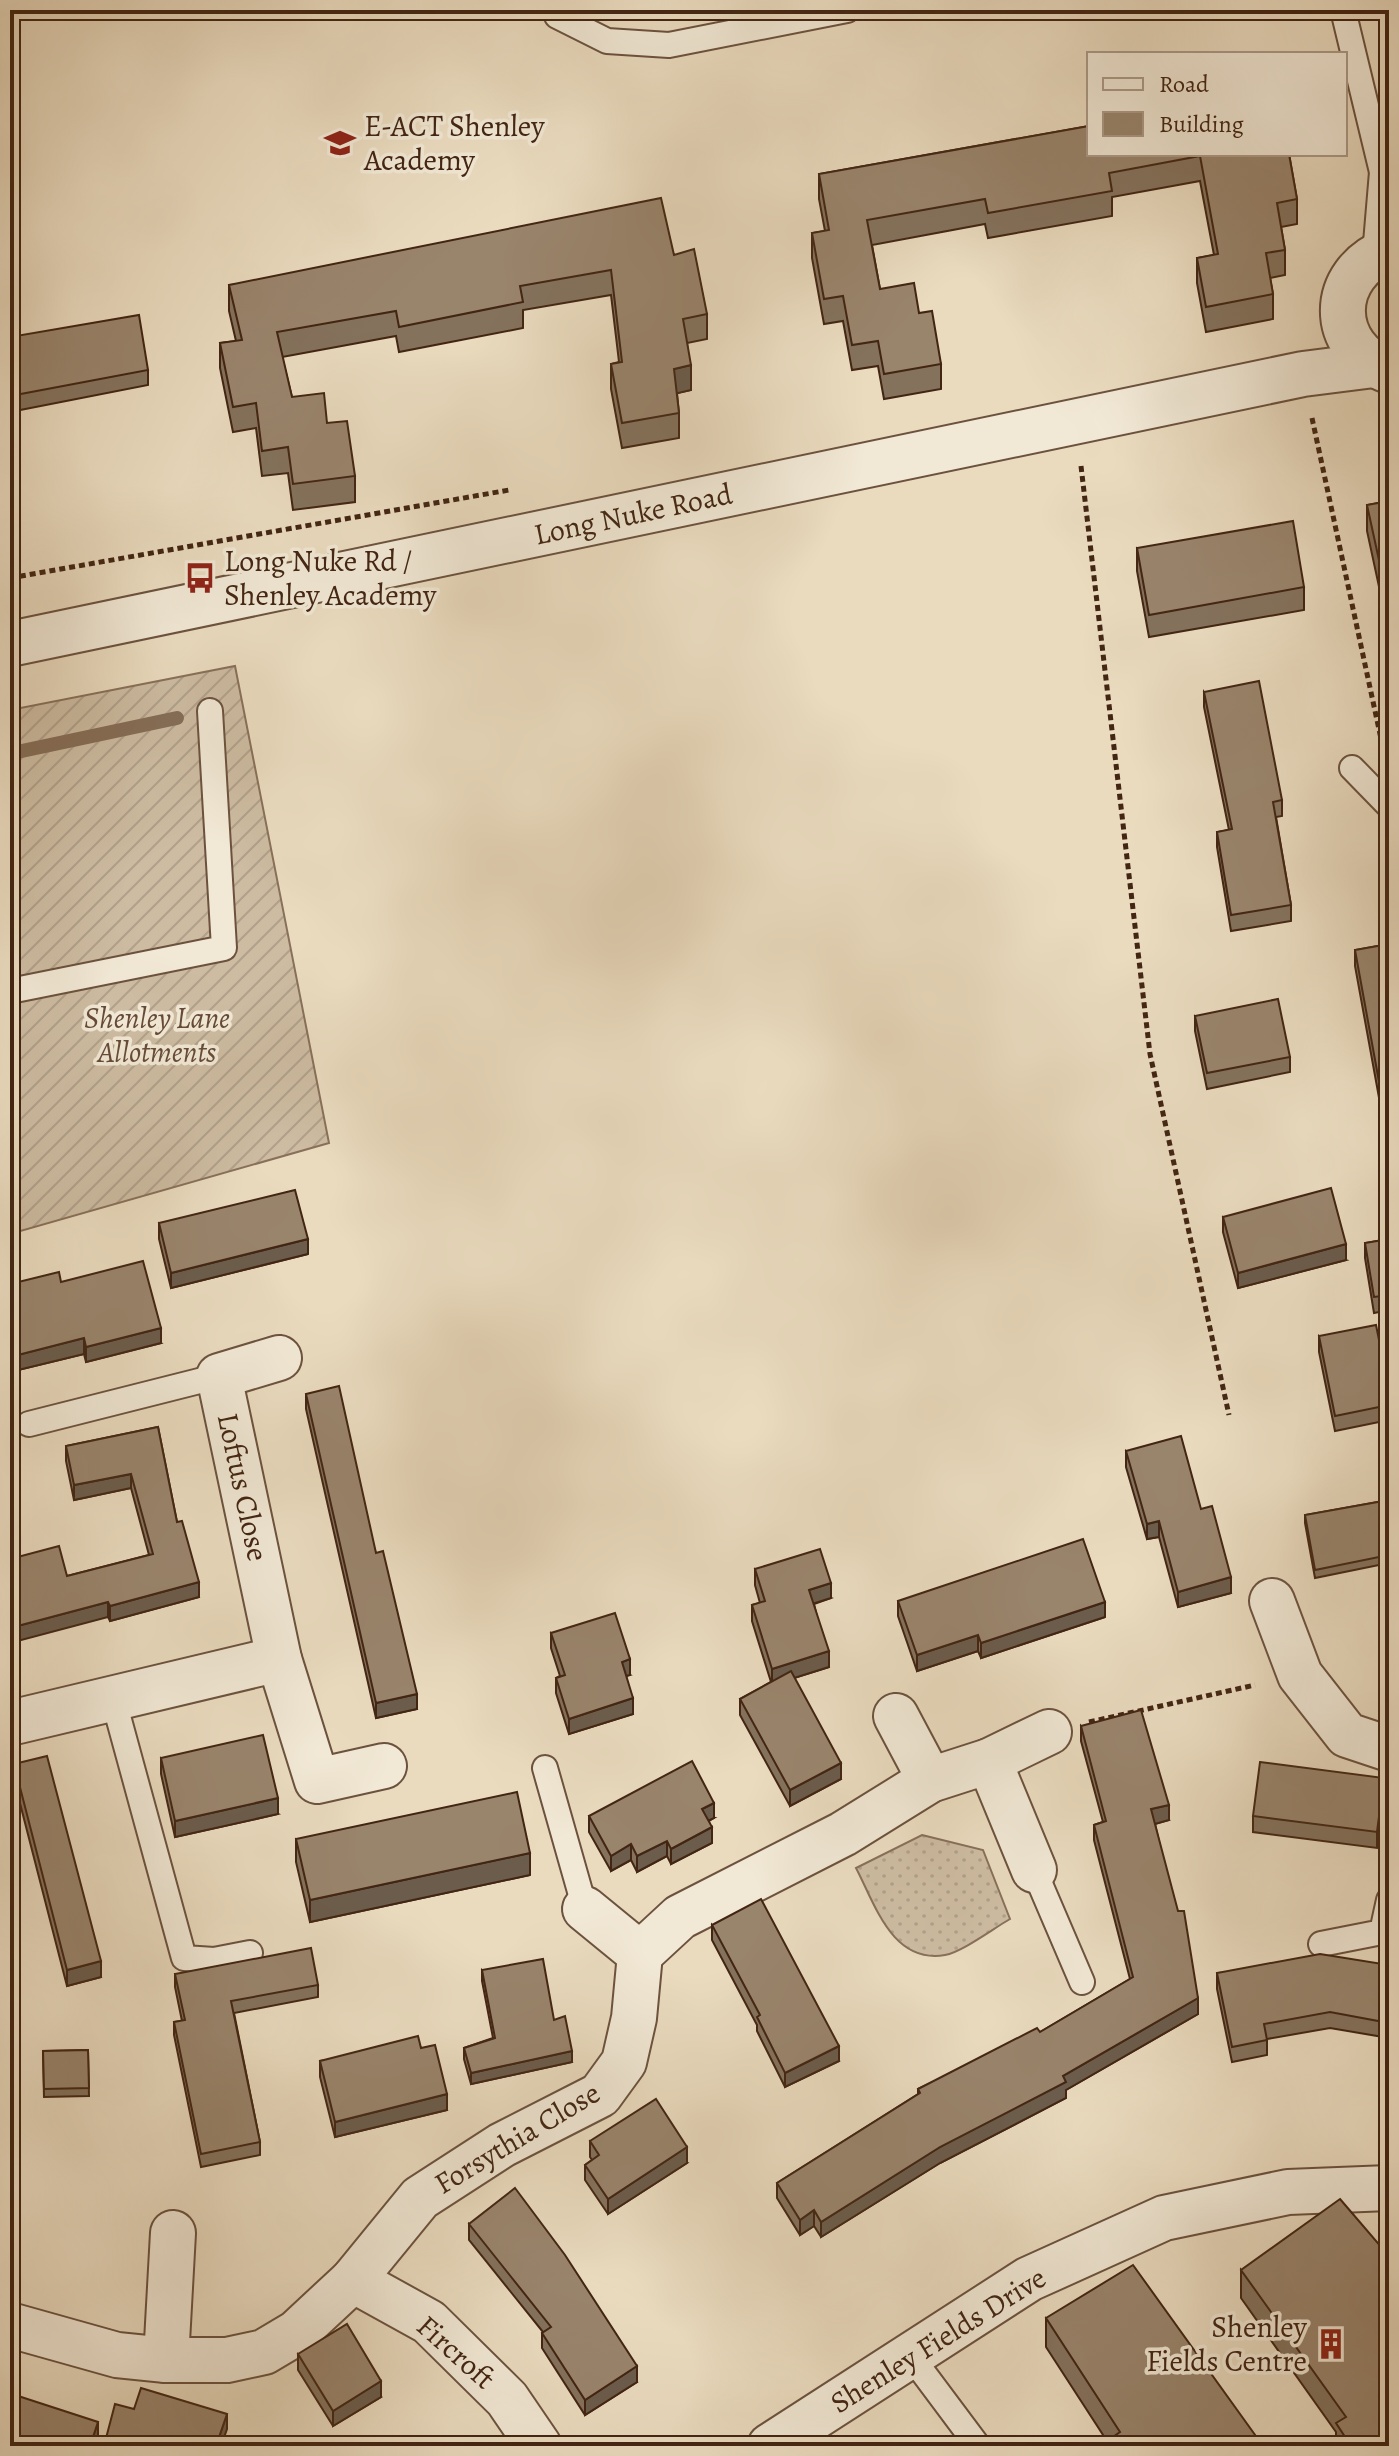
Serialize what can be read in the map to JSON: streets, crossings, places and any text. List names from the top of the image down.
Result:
{
  "streets": {
    "street": [
      "Long Nuke Road",
      "Loftus Close",
      "Forsythia Close",
      "Shenley Fields Drive",
      "Fircroft"
    ]
  },
  "crossings": [
    ["Forsythia Close", "Fircroft"]
  ],
  "parks": ["Shenley Lane Allotments"],
  "places": {
    "school or university": ["E-ACT Shenley Academy"],
    "bus stop": ["Long Nuke Rd / Shenley Academy"],
    "building": ["Shenley Fields Centre"]
  },
  "legend": ["Road", "Building"]
}
